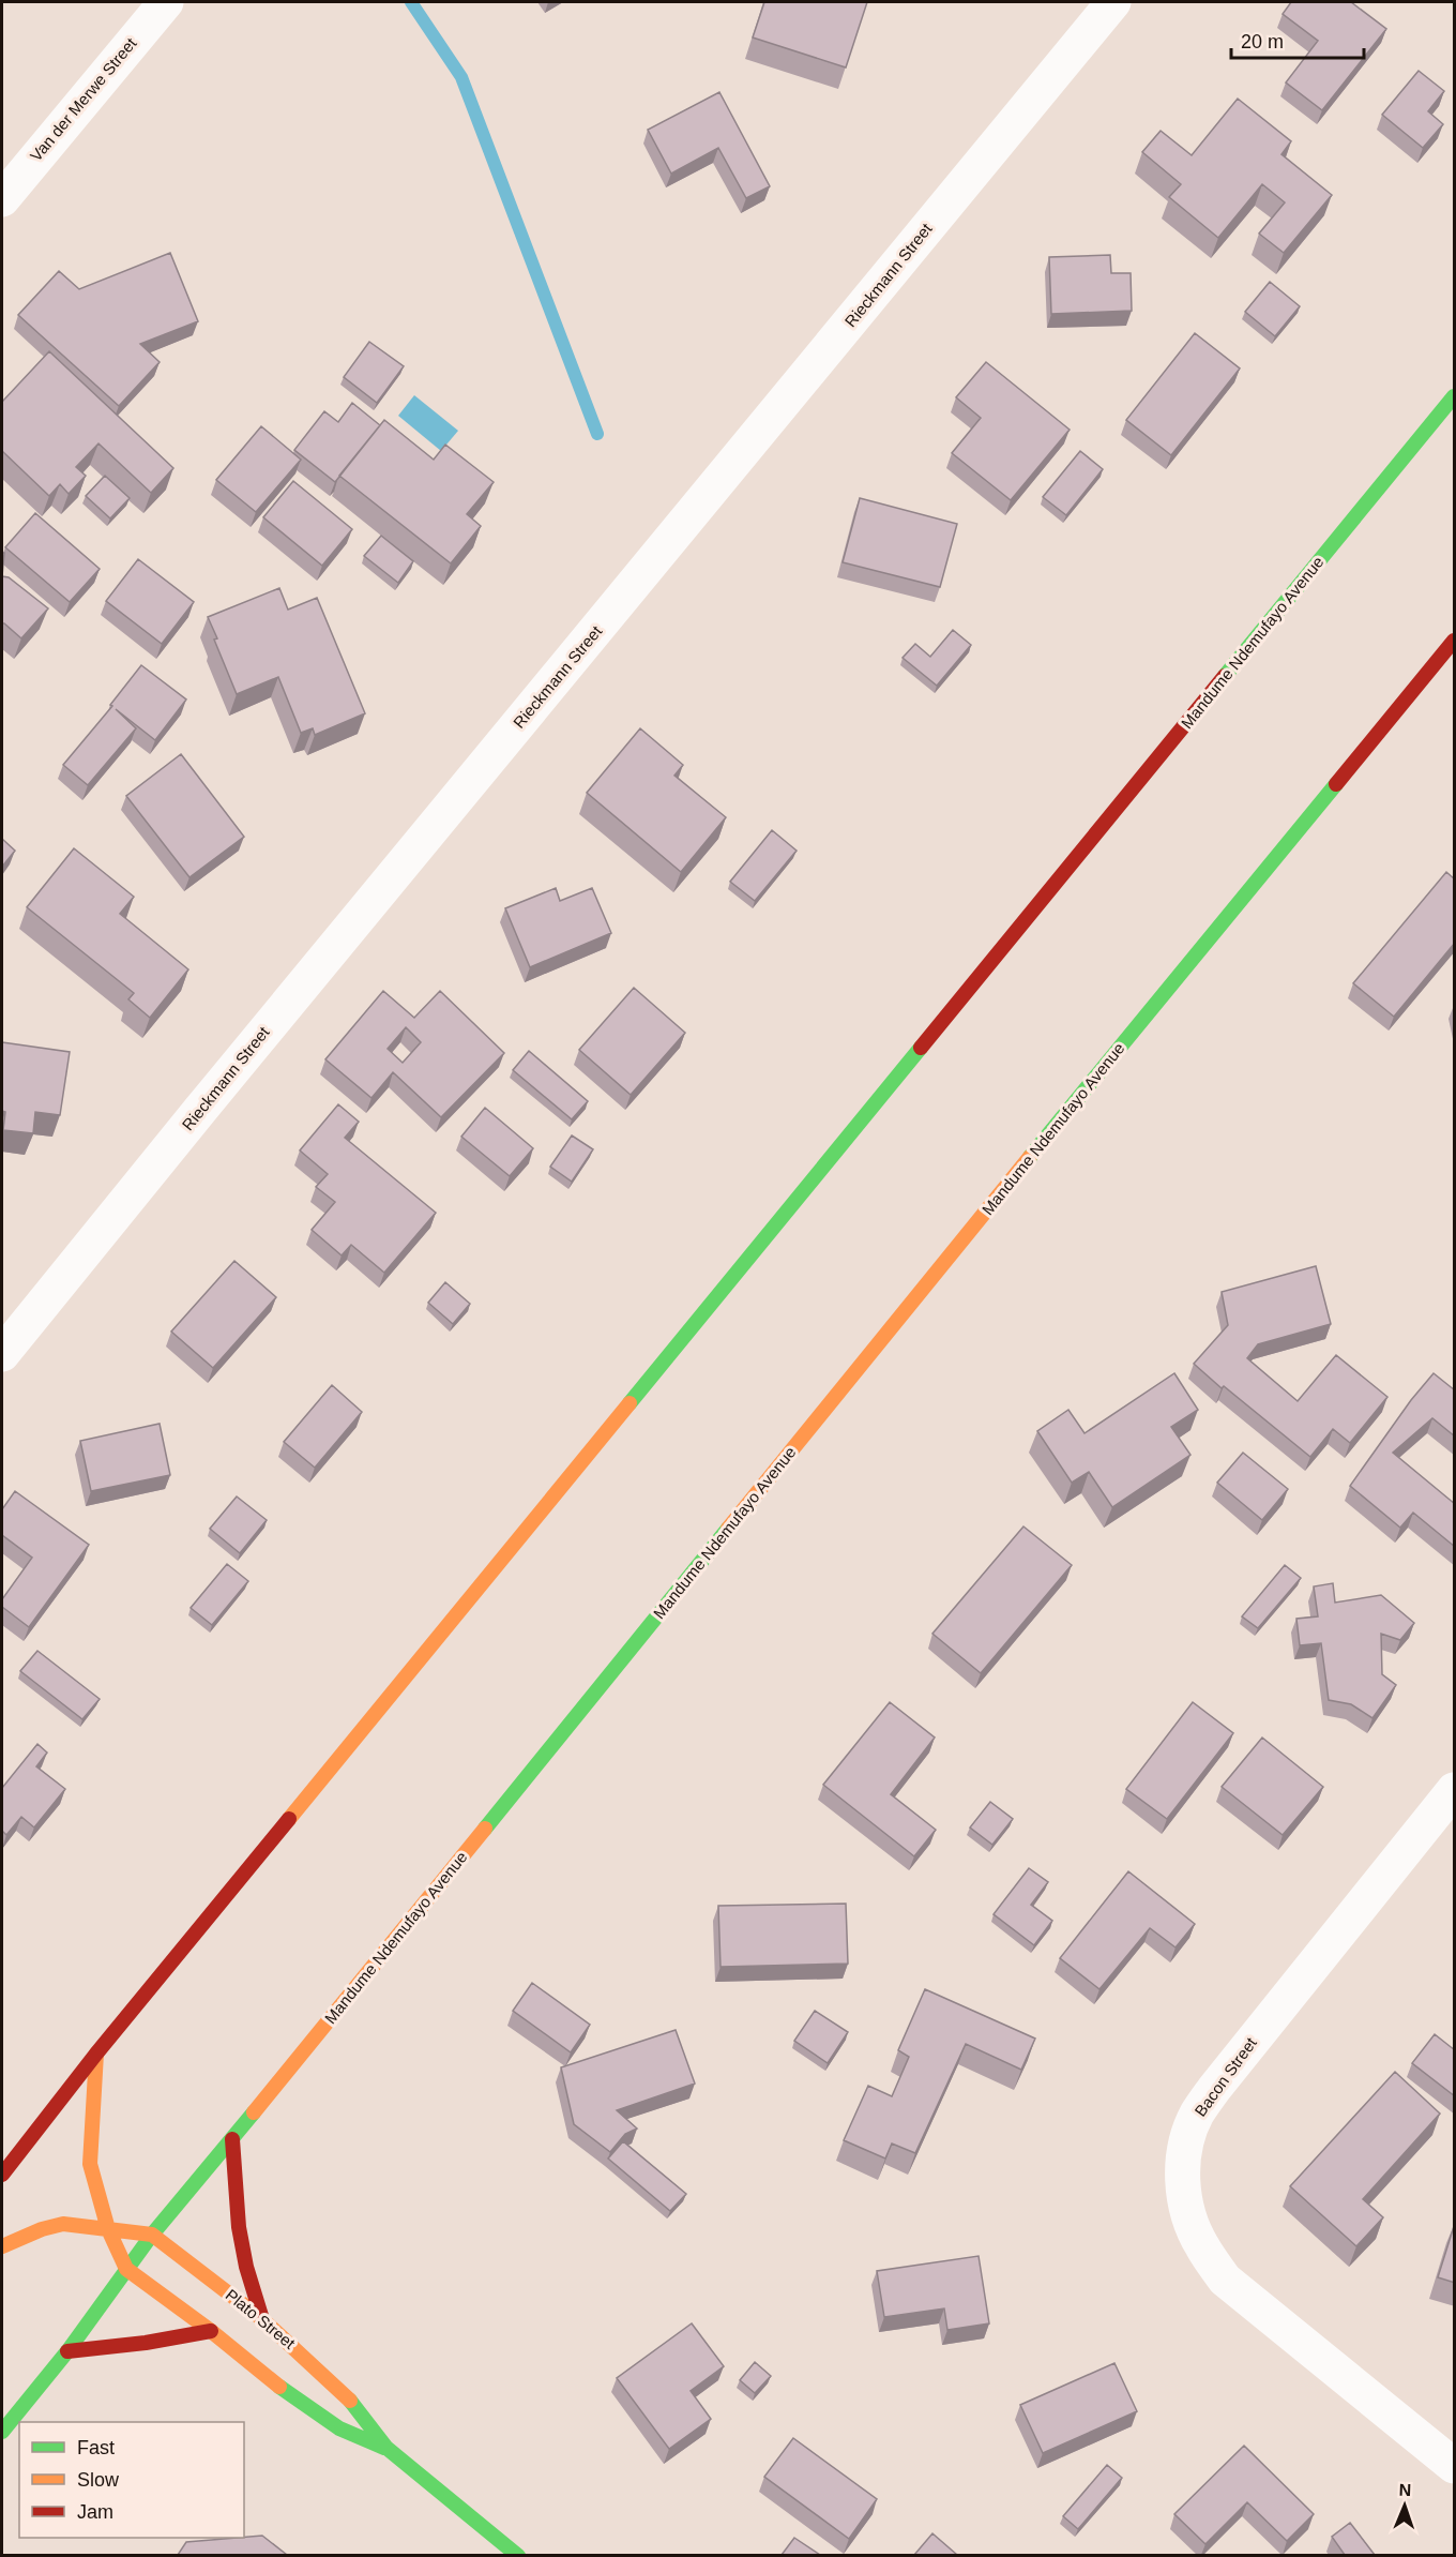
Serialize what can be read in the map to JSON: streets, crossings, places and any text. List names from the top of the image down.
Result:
{
  "streets": {
    "main road": ["Mandume Ndemufayo Avenue", "Plato Street"],
    "street": ["Van der Merwe Street", "Rieckmann Street", "Bacon Street"]
  },
  "crossings": [
    ["Mandume Ndemufayo Avenue", "Plato Street"]
  ],
  "legend": ["Fast", "Slow", "Jam"],
  "scale_bar": "20 m",
  "north": "top"
}
